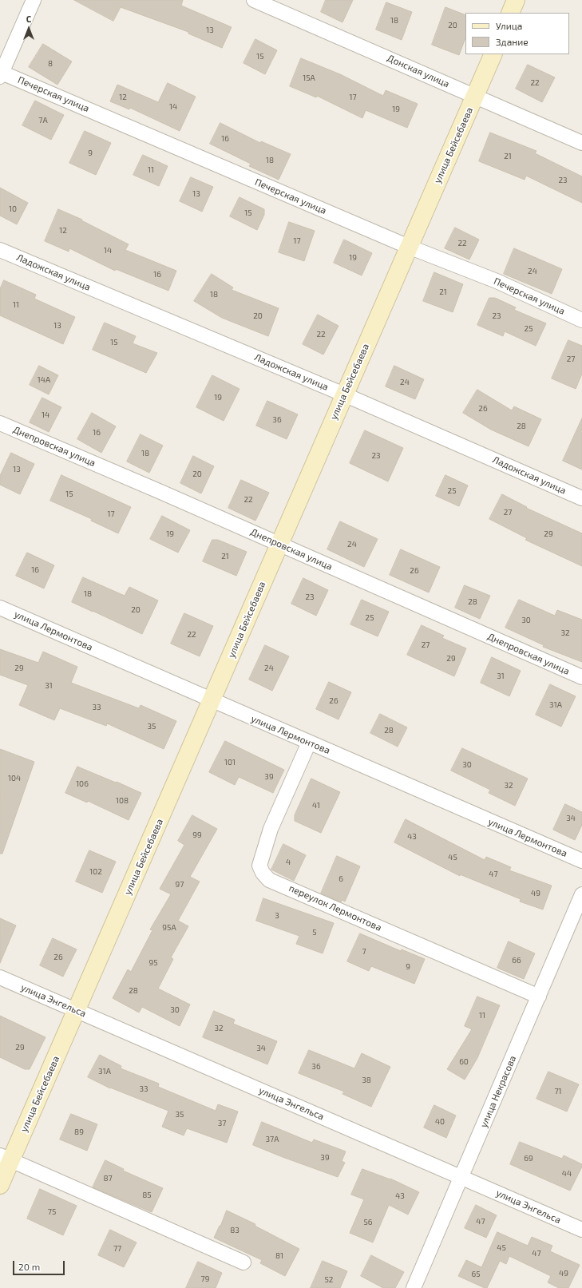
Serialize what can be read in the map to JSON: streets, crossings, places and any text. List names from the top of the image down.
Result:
{
  "streets": {
    "street": [
      "Донская улица",
      "Печерская улица",
      "улица Бейсебаева",
      "Ладожская улица",
      "Днепровская улица",
      "улица Лермонтова",
      "переулок Лермонтова",
      "улица Энгельса",
      "улица Некрасова"
    ]
  },
  "crossings": [
    ["Донская улица", "улица Бейсебаева"],
    ["Печерская улица", "улица Бейсебаева"],
    ["улица Бейсебаева", "Ладожская улица"],
    ["улица Бейсебаева", "Днепровская улица"],
    ["улица Бейсебаева", "улица Лермонтова"],
    ["улица Бейсебаева", "улица Энгельса"],
    ["улица Лермонтова", "переулок Лермонтова"],
    ["переулок Лермонтова", "улица Некрасова"],
    ["улица Энгельса", "улица Некрасова"]
  ],
  "house_numbers": [
    "18",
    "20",
    "13",
    "15",
    "8",
    "15А",
    "22",
    "12",
    "17",
    "14",
    "19",
    "7А",
    "16",
    "9",
    "21",
    "18",
    "11",
    "23",
    "13",
    "10",
    "15",
    "12",
    "17",
    "22",
    "14",
    "19",
    "24",
    "16",
    "21",
    "18",
    "11",
    "20",
    "23",
    "13",
    "25",
    "22",
    "15",
    "27",
    "14А",
    "24",
    "19",
    "26",
    "14",
    "36",
    "28",
    "16",
    "18",
    "23",
    "13",
    "20",
    "25",
    "15",
    "22",
    "27",
    "17",
    "19",
    "29",
    "24",
    "21",
    "16",
    "26",
    "18",
    "23",
    "28",
    "20",
    "25",
    "30",
    "32",
    "22",
    "27",
    "29",
    "29",
    "24",
    "31",
    "31",
    "26",
    "31А",
    "33",
    "35",
    "28",
    "101",
    "30",
    "39",
    "104",
    "106",
    "32",
    "108",
    "41",
    "34",
    "99",
    "43",
    "45",
    "4",
    "102",
    "47",
    "6",
    "97",
    "49",
    "3",
    "95А",
    "5",
    "7",
    "26",
    "66",
    "95",
    "9",
    "28",
    "30",
    "11",
    "32",
    "29",
    "34",
    "60",
    "36",
    "31А",
    "38",
    "33",
    "71",
    "35",
    "40",
    "37",
    "89",
    "37А",
    "39",
    "69",
    "44",
    "87",
    "85",
    "43",
    "75",
    "47",
    "56",
    "83",
    "45",
    "77",
    "47",
    "81",
    "49",
    "65",
    "79",
    "52"
  ],
  "legend": ["Улица", "Здание"],
  "scale_bar": "20 m",
  "north": "top"
}
